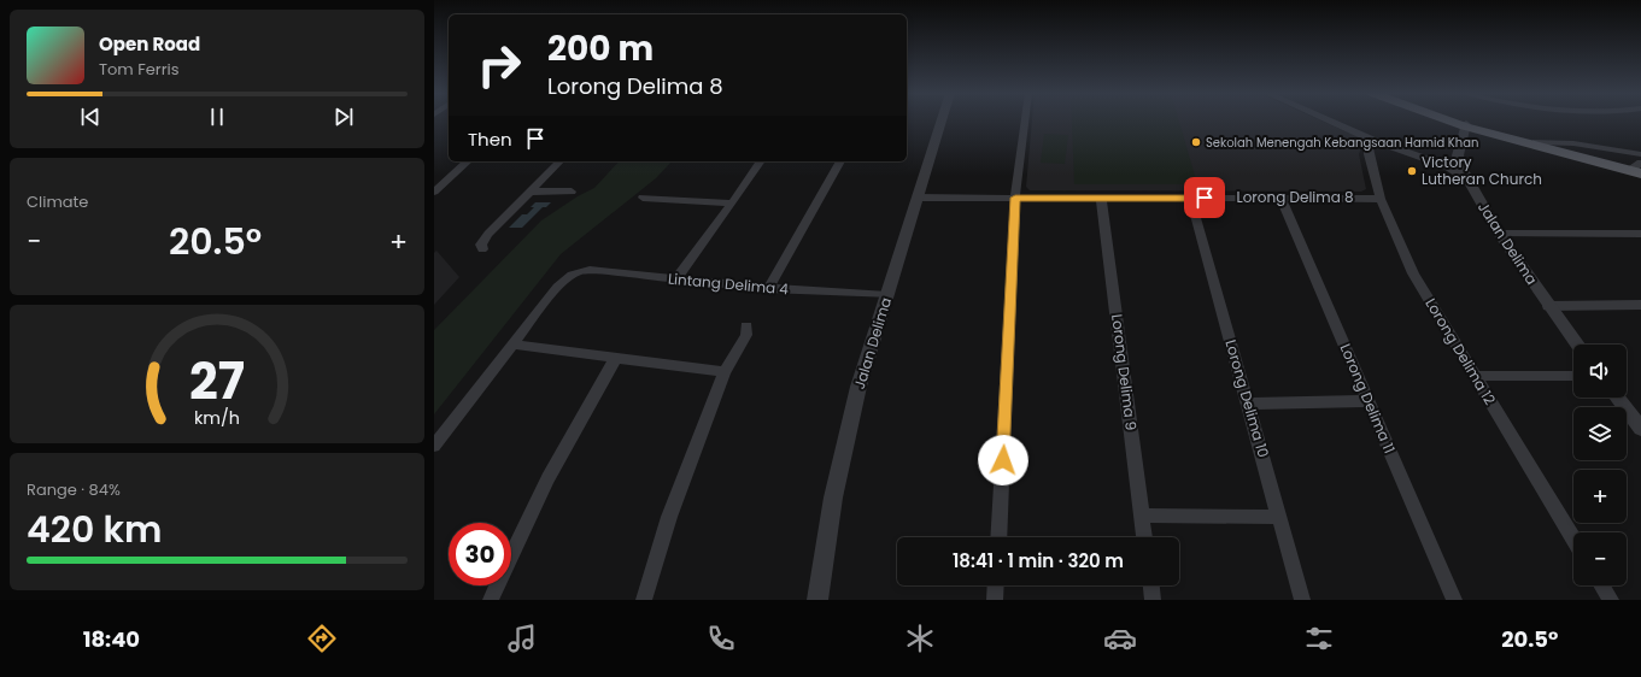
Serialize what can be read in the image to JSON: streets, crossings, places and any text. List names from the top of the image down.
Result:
{
  "streets": {
    "street": [
      "Lorong Delima 8",
      "Jalan Delima",
      "Lintang Delima 4",
      "Lorong Delima 12",
      "Lorong Delima 9",
      "Lorong Delima 10",
      "Lorong Delima 11"
    ]
  },
  "crossings": [
    ["Lorong Delima 8", "Jalan Delima"],
    ["Lorong Delima 8", "Lorong Delima 12"],
    ["Lorong Delima 8", "Lorong Delima 9"],
    ["Lorong Delima 8", "Lorong Delima 10"],
    ["Lorong Delima 8", "Lorong Delima 11"],
    ["Jalan Delima", "Lintang Delima 4"]
  ],
  "places": ["Sekolah Menengah Kebangsaan Hamid Khan", "Victory Lutheran Church"],
  "page": {
    "turn": ["200 m", "Lorong Delima 8"],
    "song": ["Open Road", "Tom Ferris"],
    "then": "Then",
    "tile": [
      "Climate",
      ["Range · 84%", "420 km"]
    ],
    "heat": ["−", "20.5°", "+"],
    "map_buttons": ["+", "−"],
    "limit": "30",
    "trip": "18:41 · 1 min · 320 m",
    "tabs": ["18:40", "20.5°"],
    "gauge": ["27", "km/h"]
  }
}
